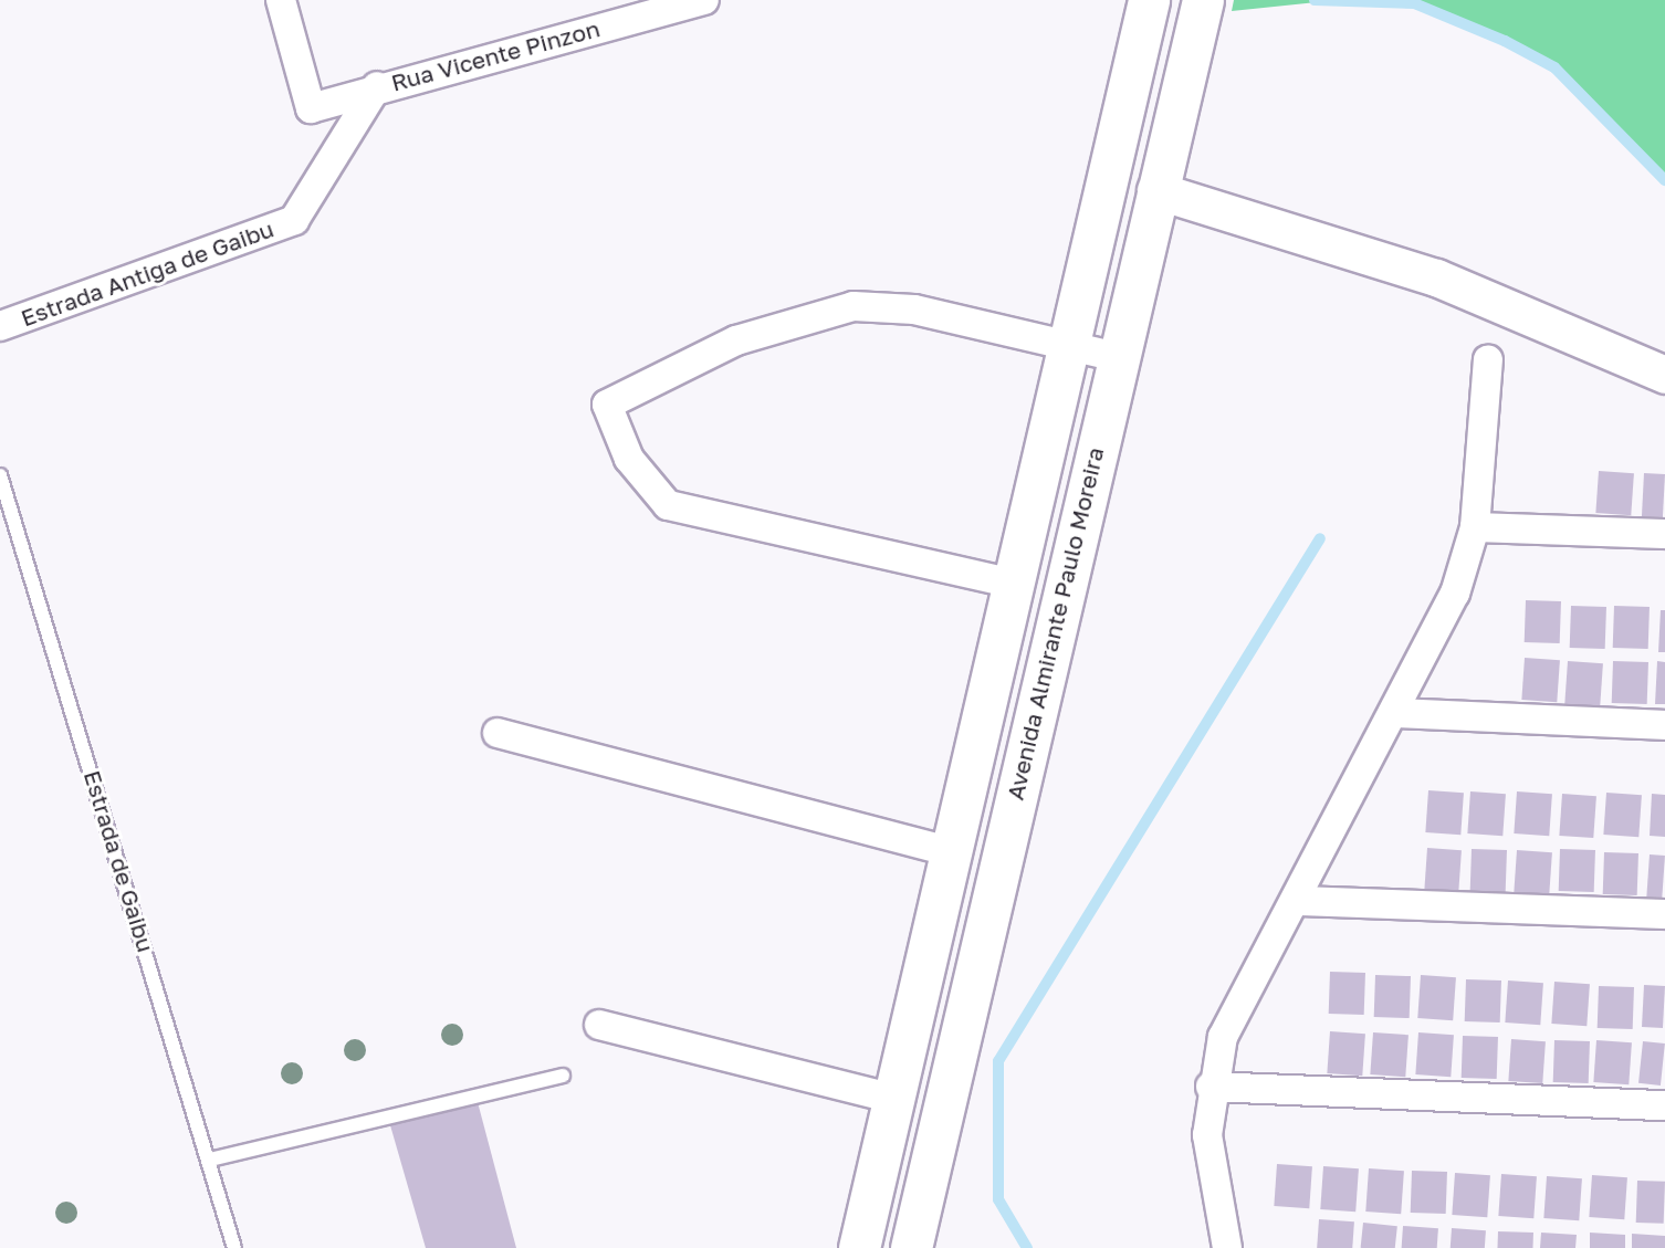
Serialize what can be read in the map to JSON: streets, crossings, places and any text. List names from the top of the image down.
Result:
{
  "streets": {
    "main road": ["Avenida Almirante Paulo Moreira"],
    "street": ["Rua Vicente Pinzon", "Estrada Antiga de Gaibu"],
    "lane": ["Estrada de Gaibu"]
  },
  "crossings": [
    ["Rua Vicente Pinzon", "Estrada Antiga de Gaibu"]
  ]
}
